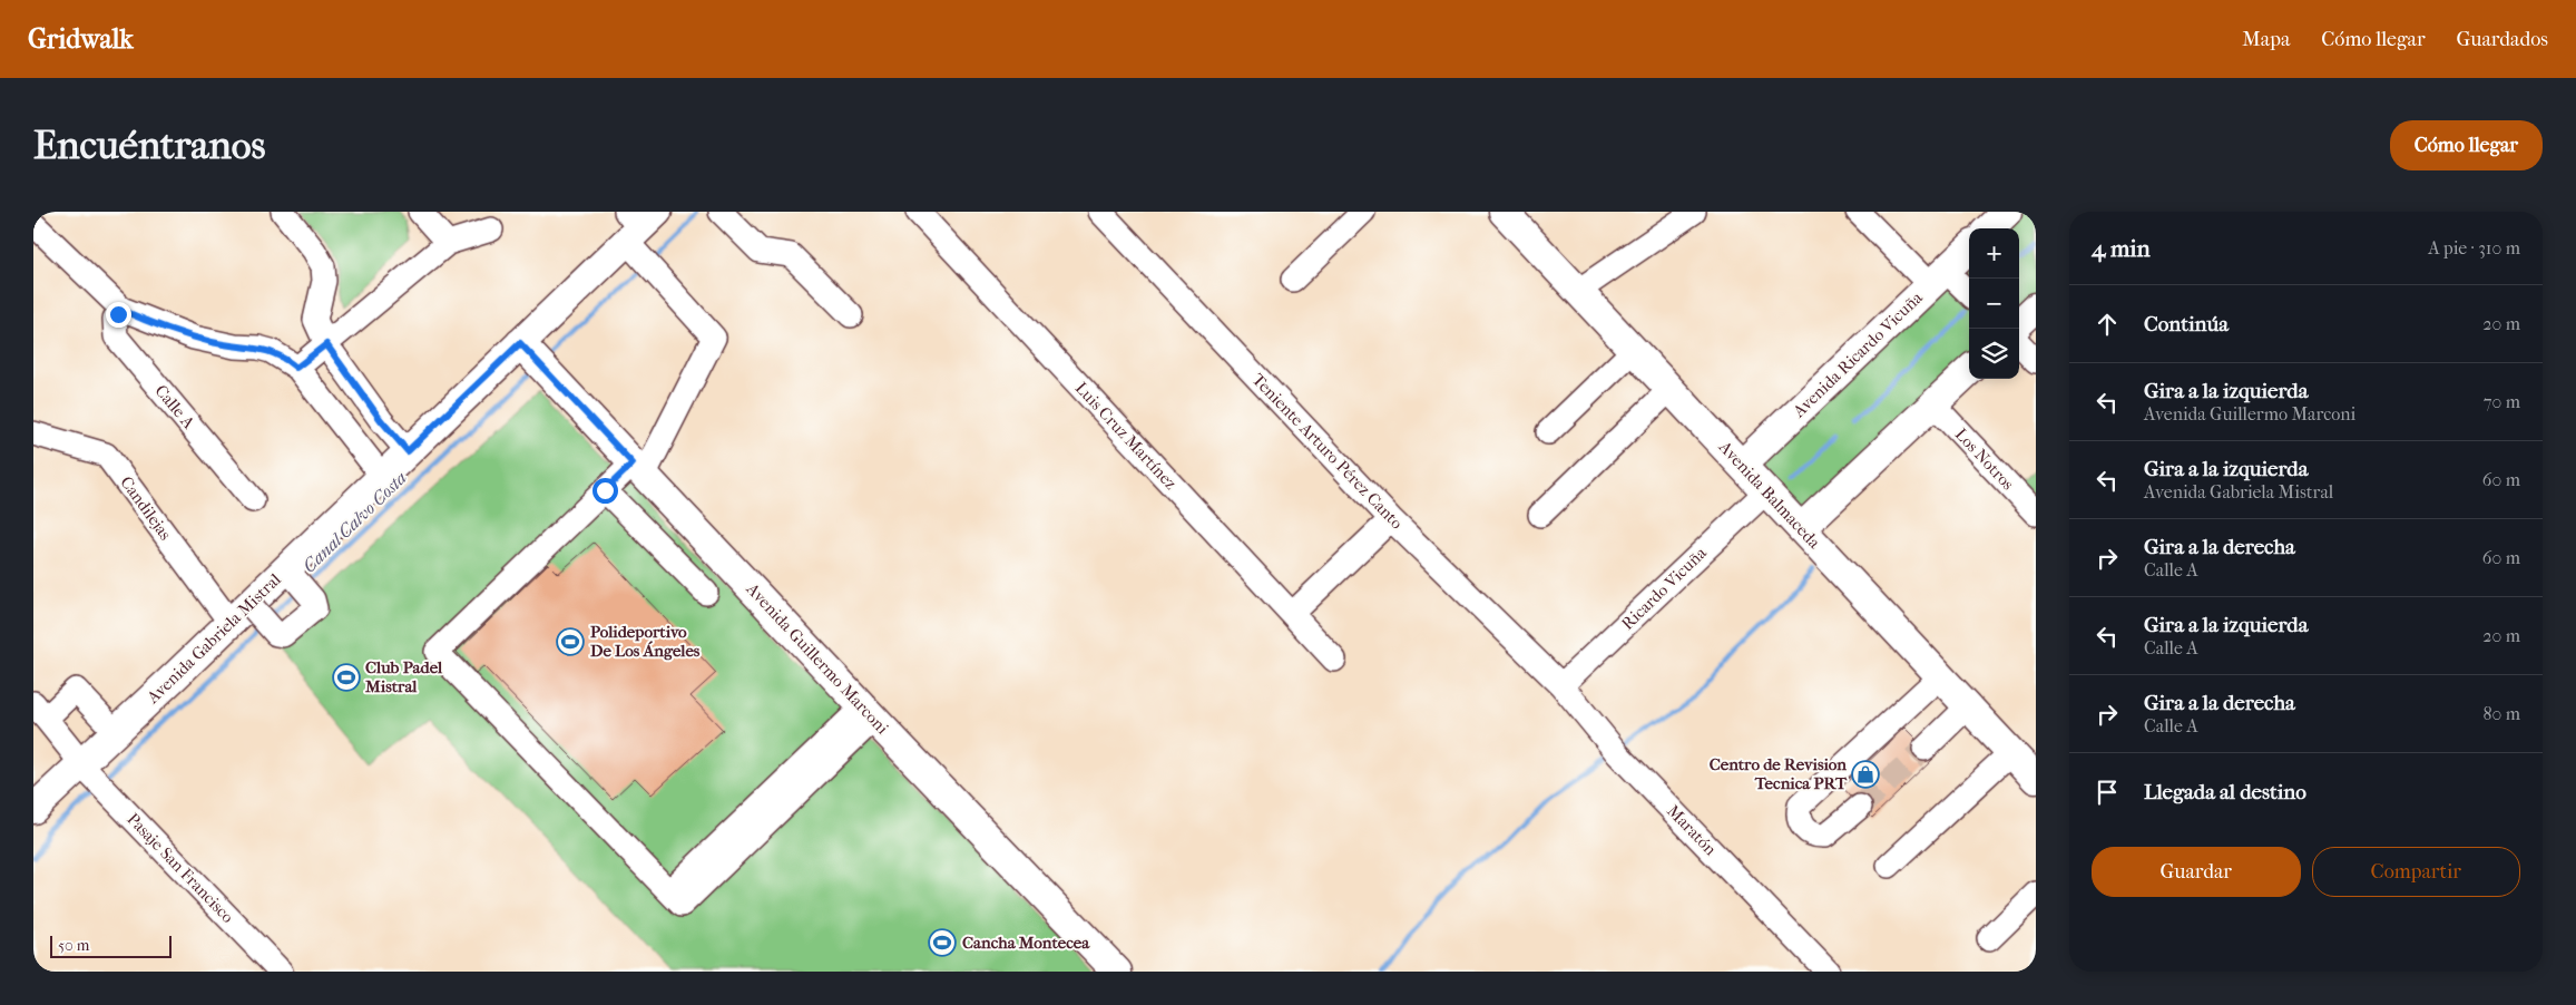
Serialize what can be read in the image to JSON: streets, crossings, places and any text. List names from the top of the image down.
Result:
{
  "streets": {
    "main road": [
      "Avenida Ricardo Vicuña",
      "Avenida Balmaceda",
      "Avenida Gabriela Mistral",
      "Avenida Guillermo Marconi"
    ],
    "street": [
      "Calle A",
      "Luis Cruz Martínez",
      "Teniente Arturo Pérez Canto",
      "Los Notros",
      "Candilejas",
      "Ricardo Vicuña",
      "Maratón",
      "Pasaje San Francisco"
    ]
  },
  "crossings": [
    ["Avenida Ricardo Vicuña", "Avenida Balmaceda"],
    ["Teniente Arturo Pérez Canto", "Ricardo Vicuña"],
    ["Teniente Arturo Pérez Canto", "Maratón"],
    ["Avenida Balmaceda", "Ricardo Vicuña"],
    ["Candilejas", "Avenida Gabriela Mistral"],
    ["Ricardo Vicuña", "Maratón"],
    ["Avenida Gabriela Mistral", "Avenida Guillermo Marconi"],
    ["Avenida Gabriela Mistral", "Pasaje San Francisco"]
  ],
  "water": ["Canal Calvo Costa"],
  "places": {
    "sports": ["Polideportivo De Los Ángeles", "Club Padel Mistral", "Cancha Montecea"],
    "shop": ["Centro de Revision Tecnica PRT"]
  },
  "scale_bar": "50 m",
  "page": {
    "header": "Gridwalk",
    "nav": ["Mapa", "Cómo llegar", "Guardados"],
    "buttons": [
      "Cómo llegar",
      ["Guardar", "Compartir"]
    ],
    "title": "Encuéntranos",
    "heading": ["4 min", "A pie · 310 m"],
    "map_buttons": ["+", "−"],
    "list": [
      ["Continúa", "20 m"],
      ["Gira a la izquierda", "Avenida Guillermo Marconi", "70 m"],
      ["Gira a la izquierda", "Avenida Gabriela Mistral", "60 m"],
      ["Gira a la derecha", "Calle A", "60 m"],
      ["Gira a la izquierda", "Calle A", "20 m"],
      ["Gira a la derecha", "Calle A", "80 m"],
      "Llegada al destino"
    ],
    "scale": "50 m"
  }
}
